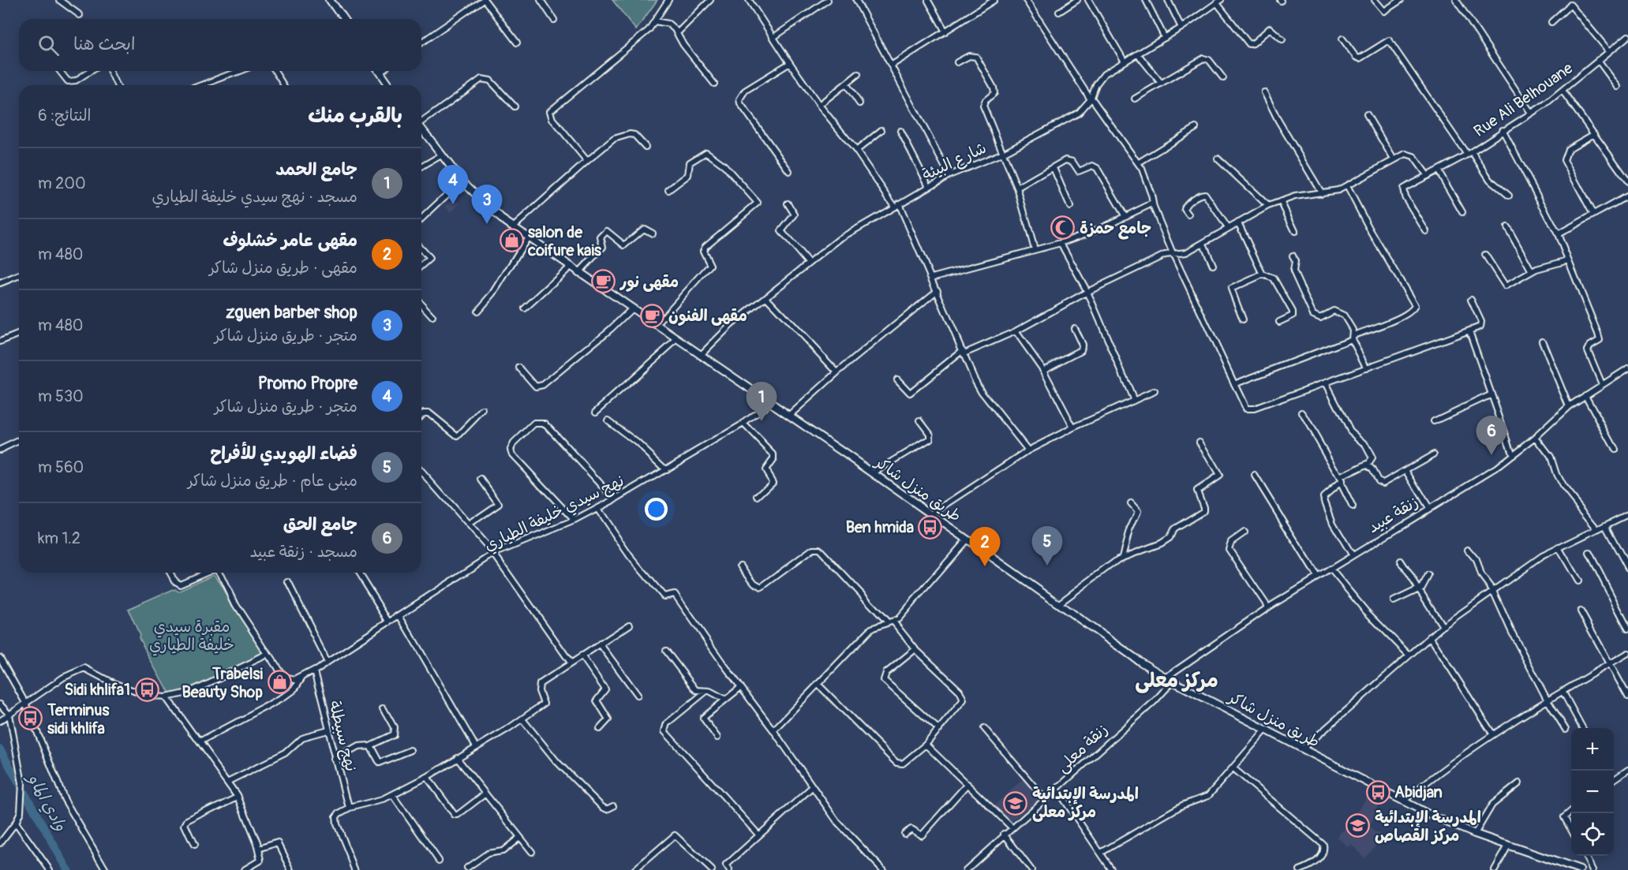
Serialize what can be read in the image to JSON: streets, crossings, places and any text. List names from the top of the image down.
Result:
{
  "streets": {
    "main road": ["طريق منزل شاكر"],
    "street": [
      "Rue Ali Belhouane",
      "شارع البيئة",
      "نهج سيدي خليفة الطياري",
      "زنقة عبيد",
      "نهج سبيطلة",
      "زنقة معلى"
    ]
  },
  "crossings": [
    ["شارع البيئة", "طريق منزل شاكر"],
    ["طريق منزل شاكر", "نهج سيدي خليفة الطياري"],
    ["طريق منزل شاكر", "زنقة عبيد"],
    ["طريق منزل شاكر", "زنقة معلى"],
    ["نهج سيدي خليفة الطياري", "نهج سبيطلة"]
  ],
  "districts": ["مركز معلى"],
  "water": ["وادي الماو"],
  "parks": ["مقبرة سيدي خليفة الطياري"],
  "places": {
    "mosque": ["جامع حمزة"],
    "shop": ["salon de coifure kais", "Trabelsi Beauty Shop"],
    "cafe": ["مقهى نور", "مقهى الفنون"],
    "bus stop": [
      "Ben hmida",
      "Sidi khlifa1",
      "Terminus sidi khlifa",
      "Abidjan"
    ],
    "school or university": ["المدرسة الإبتدائية مركز معلى", "المدرسة الإبتدائية مركز القصاص"]
  },
  "page": {
    "search": "ابحث هنا",
    "heading": ["بالقرب منك", "النتائج: 6"],
    "list": [
      {
        "mark": "1",
        "name": "جامع الحمد",
        "note": "مسجد · نهج سيدي خليفة الطياري",
        "value": "200 m"
      },
      {
        "mark": "2",
        "name": "مقهى عامر خشلوف",
        "note": "مقهى · طريق منزل شاكر",
        "value": "480 m"
      },
      {
        "mark": "3",
        "name": "zguen barber shop",
        "note": "متجر · طريق منزل شاكر",
        "value": "480 m"
      },
      {
        "mark": "4",
        "name": "Promo Propre",
        "note": "متجر · طريق منزل شاكر",
        "value": "530 m"
      },
      {
        "mark": "5",
        "name": "فضاء الهويدي للأفراح",
        "note": "مبنى عام · طريق منزل شاكر",
        "value": "560 m"
      },
      {
        "mark": "6",
        "name": "جامع الحق",
        "note": "مسجد · زنقة عبيد",
        "value": "1.2 km"
      }
    ],
    "pins": [
      "4",
      "3",
      "1",
      "6",
      "5",
      "2"
    ],
    "map_buttons": ["+", "−"]
  }
}
